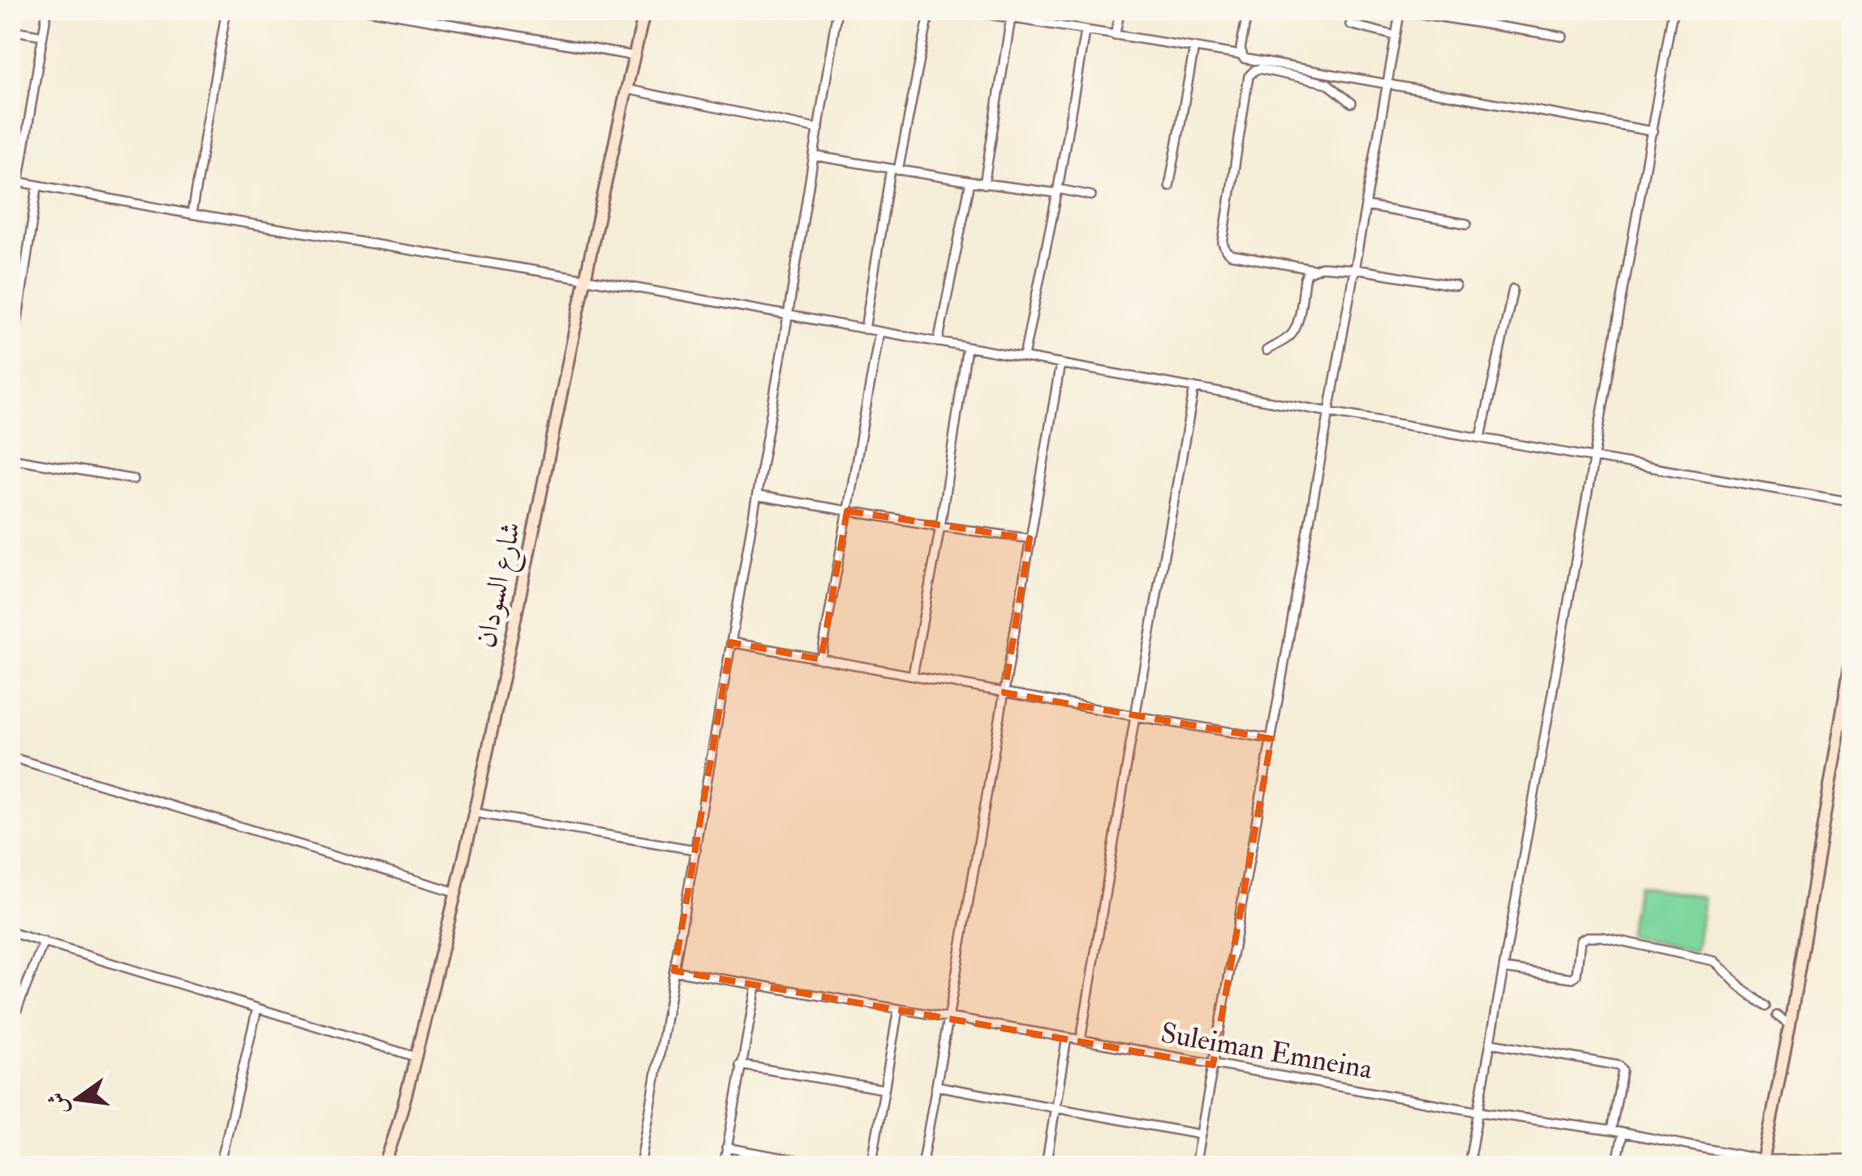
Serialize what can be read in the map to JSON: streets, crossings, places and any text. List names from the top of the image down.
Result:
{
  "streets": {
    "main road": ["شارع السودان"],
    "street": ["Suleiman Emneina"]
  },
  "north": "left"
}
